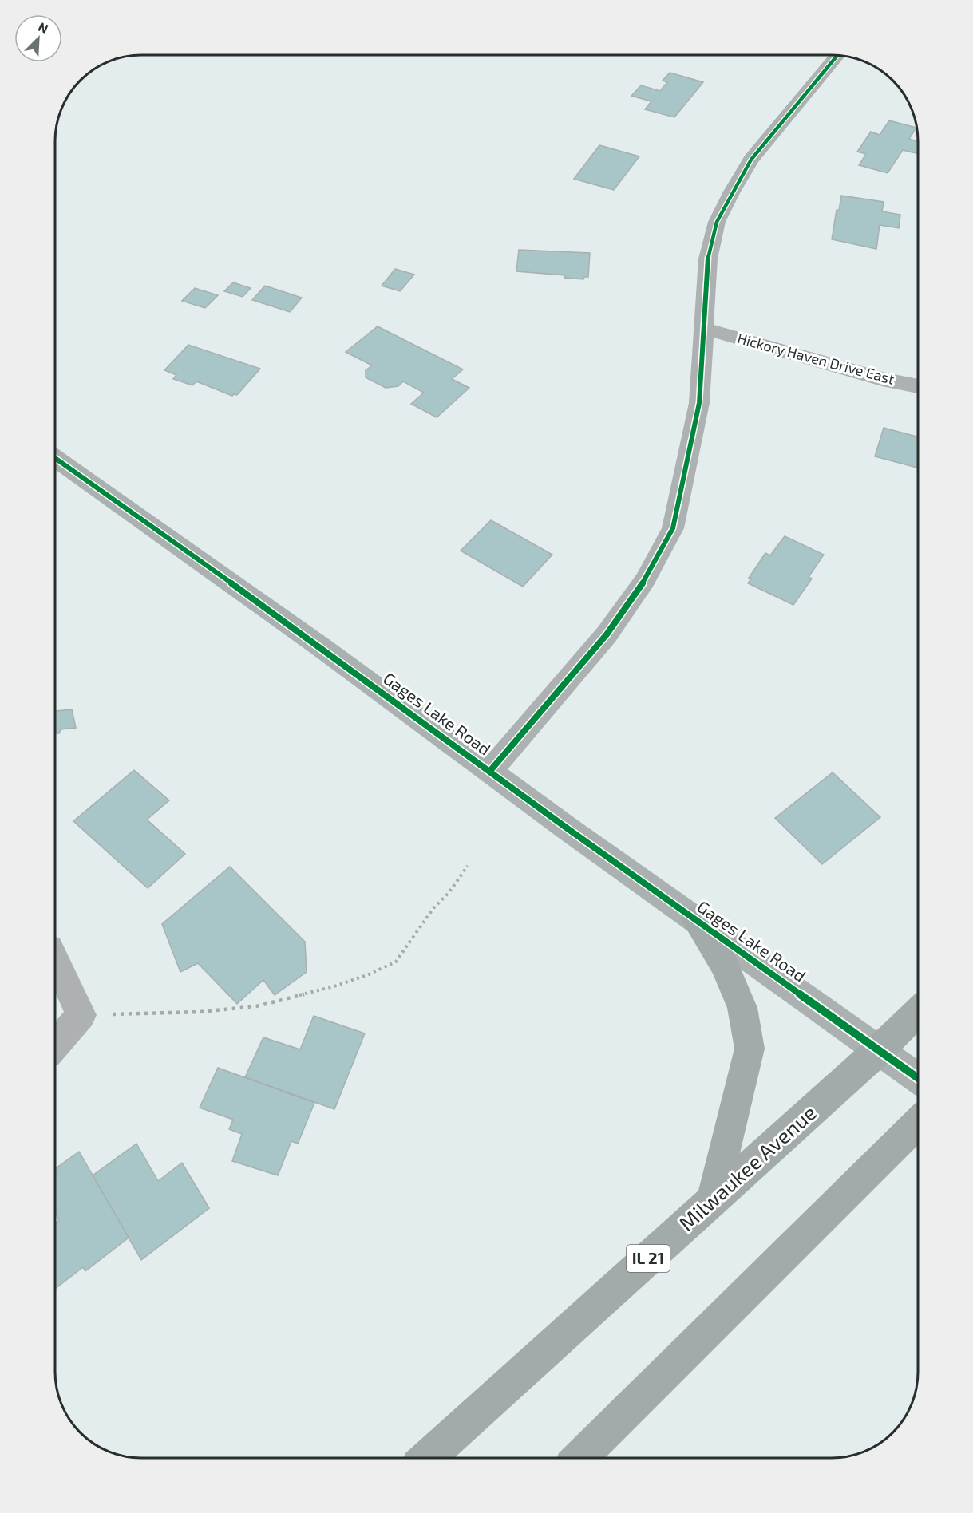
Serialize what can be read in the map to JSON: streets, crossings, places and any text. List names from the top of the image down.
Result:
{
  "streets": {
    "main road": ["Milwaukee Avenue", "IL 21"],
    "street": ["Hickory Haven Drive East", "Gages Lake Road"]
  },
  "crossings": [
    ["Gages Lake Road", "Milwaukee Avenue"]
  ],
  "north": "top right"
}
